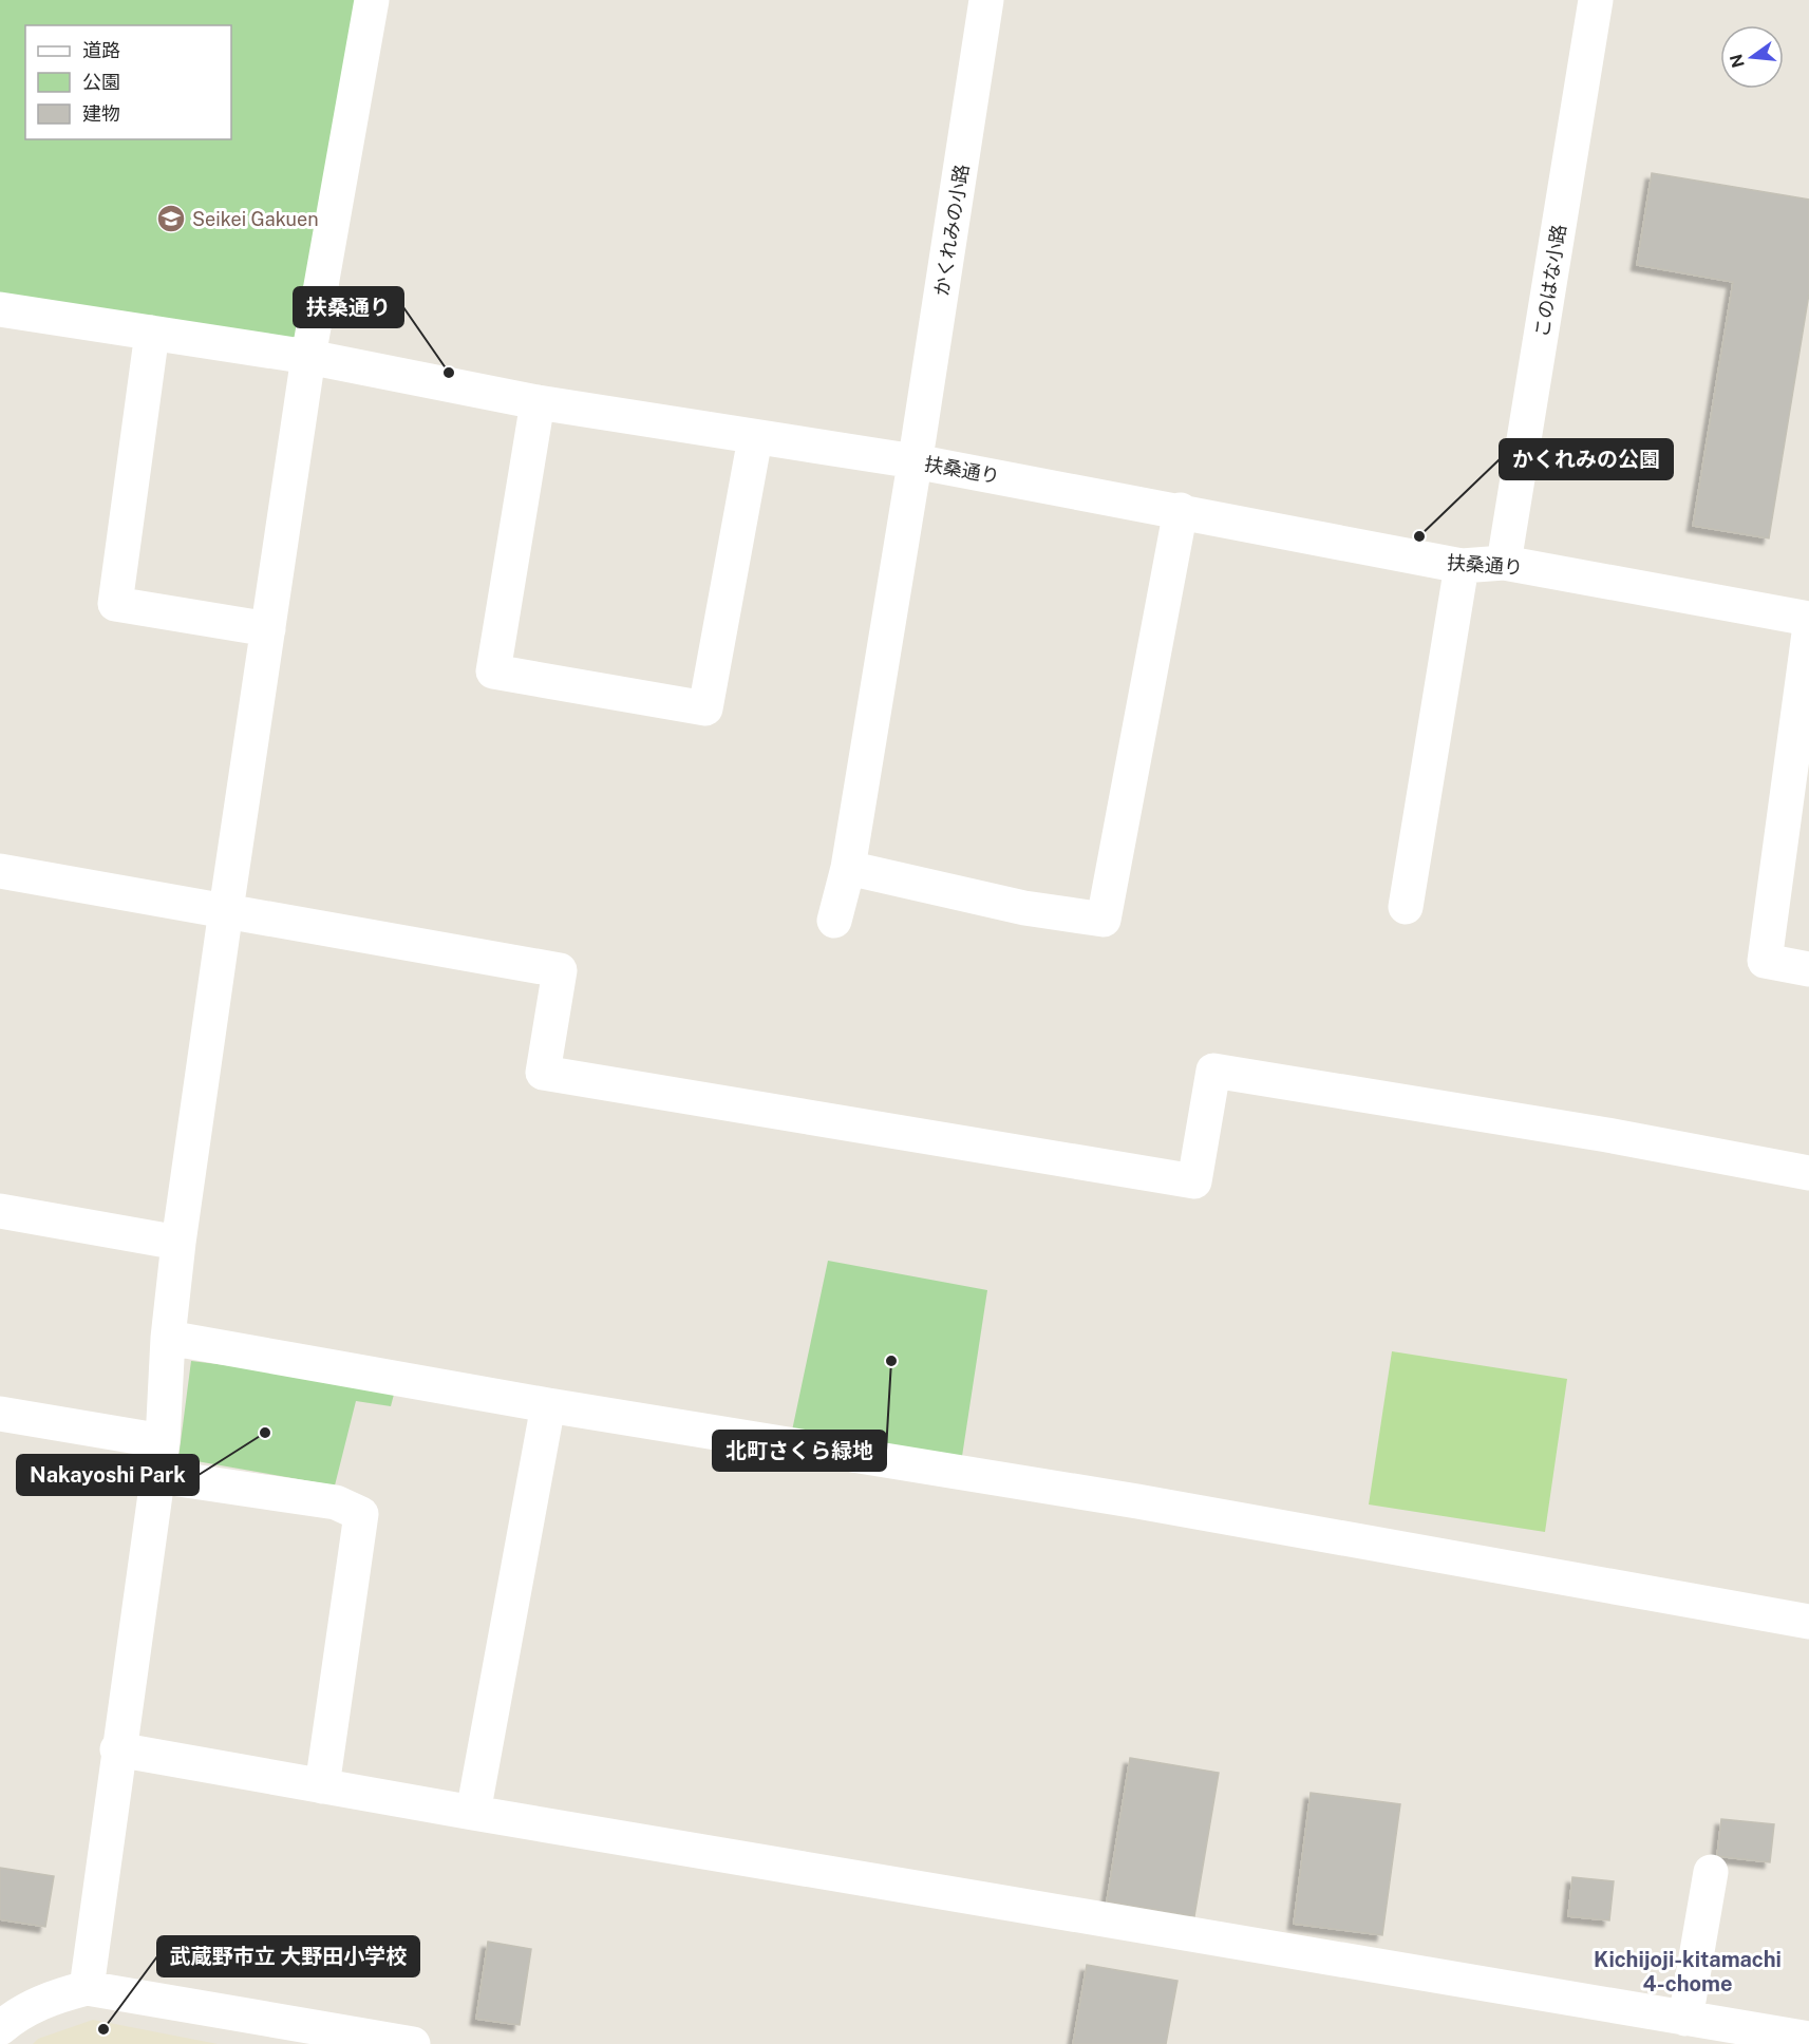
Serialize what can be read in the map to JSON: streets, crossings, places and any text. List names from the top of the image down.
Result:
{
  "streets": {
    "street": ["かくれみの小路", "このはな小路", "扶桑通り"]
  },
  "crossings": [
    ["かくれみの小路", "扶桑通り"],
    ["このはな小路", "扶桑通り"]
  ],
  "districts": ["Kichijoji-kitamachi 4-chome"],
  "places": {
    "school or university": ["Seikei Gakuen"],
    "other": [
      "扶桑通り",
      "かくれみの公園",
      "北町さくら緑地",
      "Nakayoshi Park",
      "武蔵野市立 大野田小学校"
    ]
  },
  "legend": ["道路", "公園", "建物"],
  "north": "left"
}
